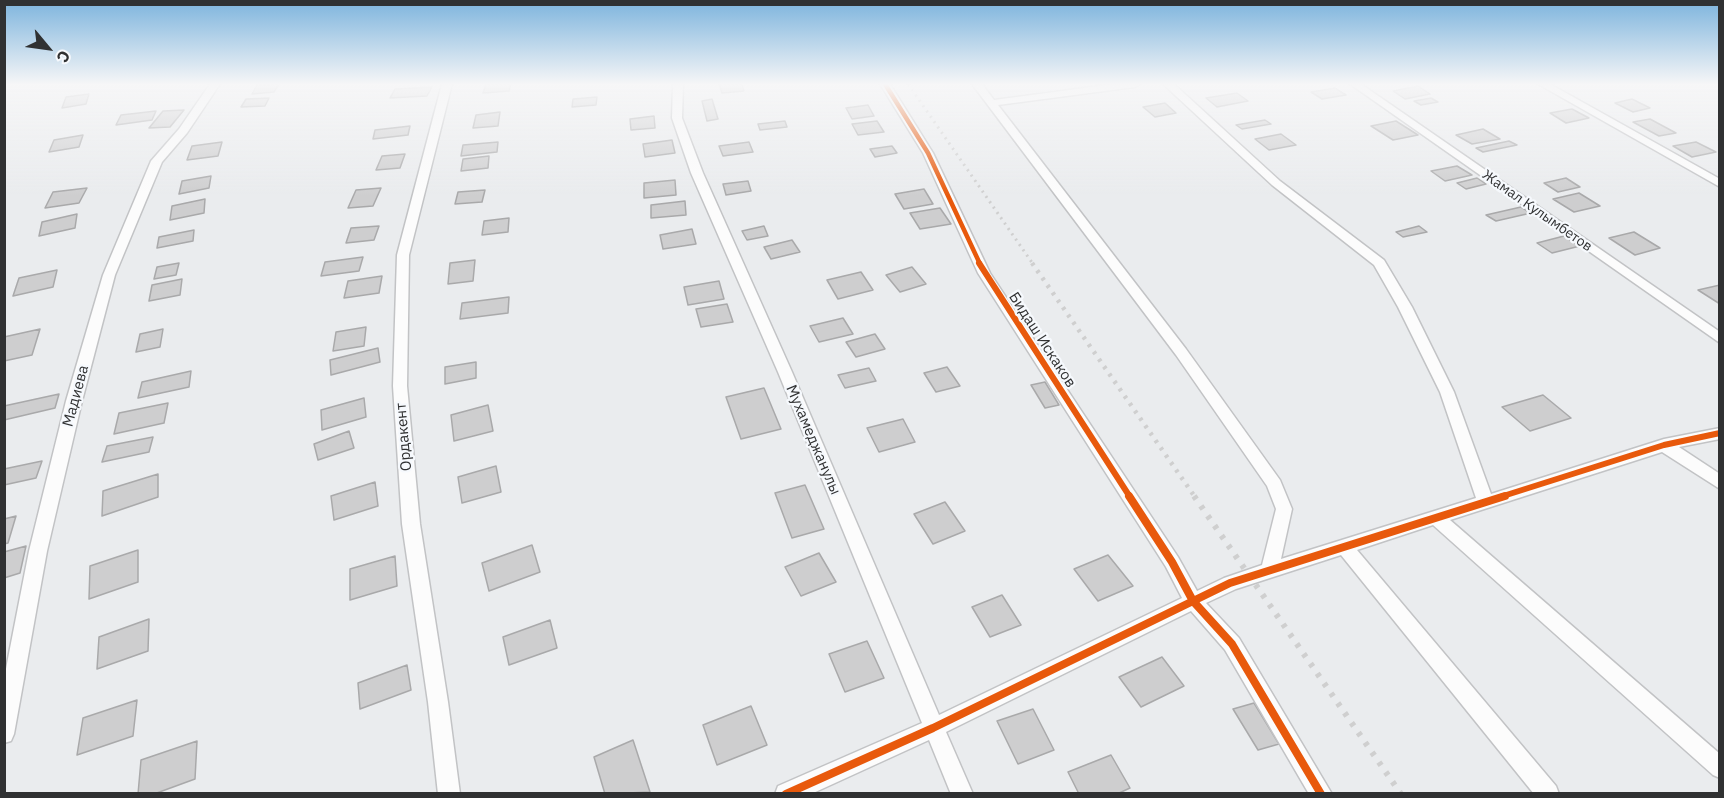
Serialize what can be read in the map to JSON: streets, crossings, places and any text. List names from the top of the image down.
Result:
{
  "streets": {
    "street": [
      "Жамал Кулымбетов",
      "Бидаш Искаков",
      "Мадиева",
      "Ордакент",
      "Мухамеджанулы"
    ]
  },
  "north": "bottom right"
}
